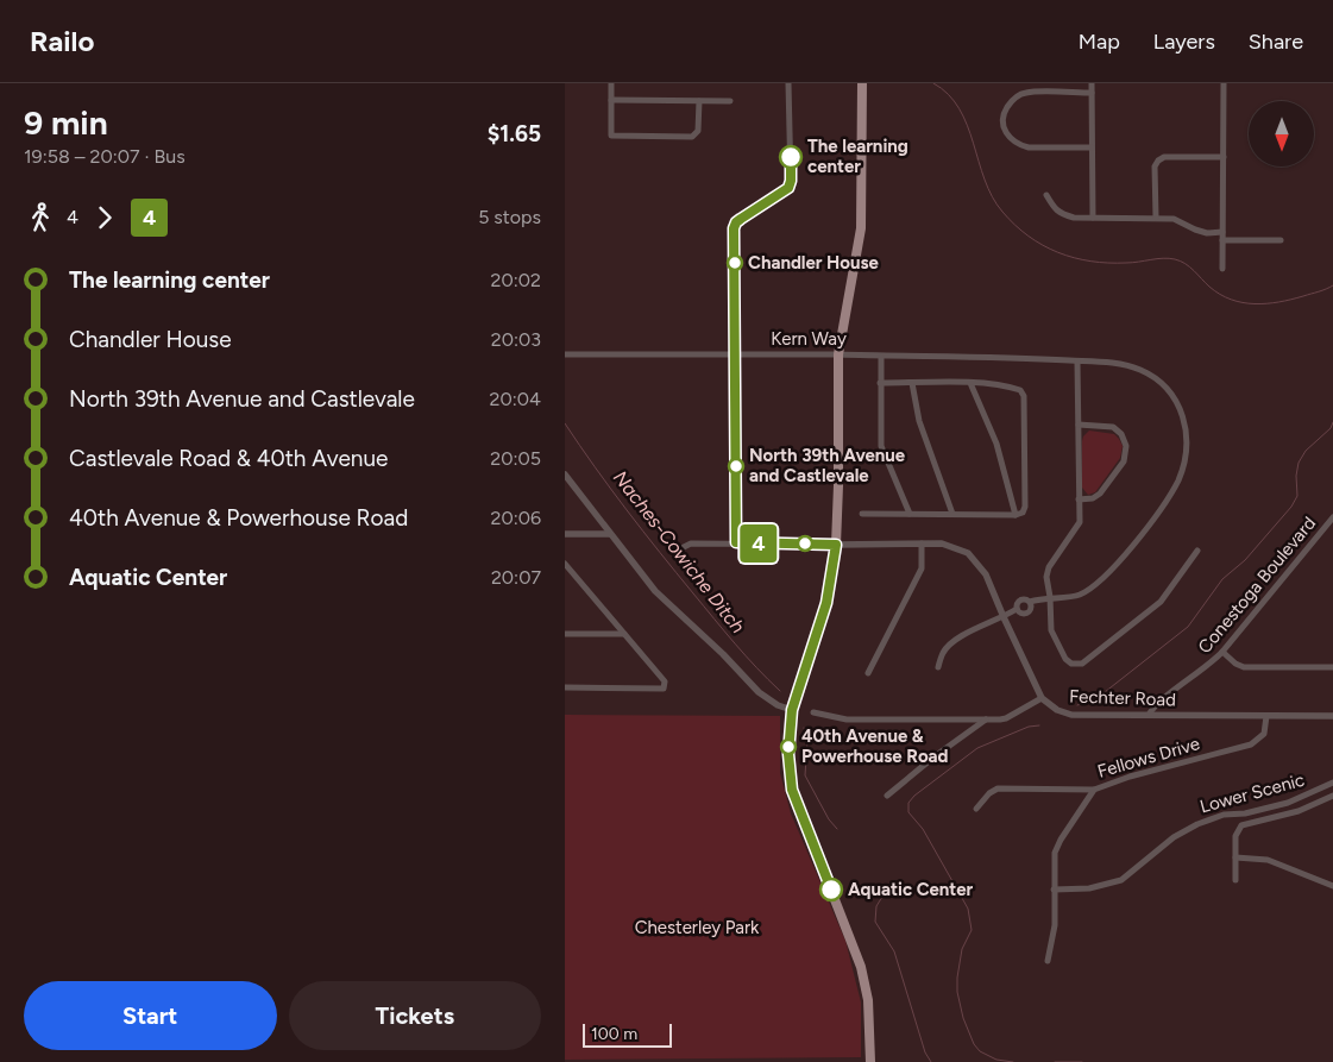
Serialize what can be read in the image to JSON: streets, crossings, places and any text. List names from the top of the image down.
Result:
{
  "streets": {
    "street": [
      "Kern Way",
      "Conestoga Boulevard",
      "Fechter Road",
      "Fellows Drive",
      "Lower Scenic"
    ]
  },
  "crossings": [
    ["Conestoga Boulevard", "Fechter Road"],
    ["Fechter Road", "Fellows Drive"],
    ["Fellows Drive", "Lower Scenic"]
  ],
  "water": ["Naches-Cowiche Ditch"],
  "parks": ["Chesterley Park"],
  "places": [
    "The learning center",
    "Chandler House",
    "North 39th Avenue and Castlevale",
    "40th Avenue & Powerhouse Road",
    "Aquatic Center"
  ],
  "lines": ["bus line 4"],
  "scale_bar": "100 m",
  "north": "bottom",
  "page": {
    "header": "Railo",
    "nav": ["Map", "Layers", "Share"],
    "heading": ["9 min", "19:58 – 20:07 · Bus", "$1.65"],
    "on_map": "4",
    "legs": ["4", "4", "5 stops"],
    "list": [
      {
        "name": "The learning center",
        "value": "20:02"
      },
      {
        "name": "Chandler House",
        "value": "20:03"
      },
      {
        "name": "North 39th Avenue and Castlevale",
        "value": "20:04"
      },
      {
        "name": "Castlevale Road & 40th Avenue",
        "value": "20:05"
      },
      {
        "name": "40th Avenue & Powerhouse Road",
        "value": "20:06"
      },
      {
        "name": "Aquatic Center",
        "value": "20:07"
      }
    ],
    "buttons": ["Start", "Tickets"],
    "scale": "100 m"
  }
}
